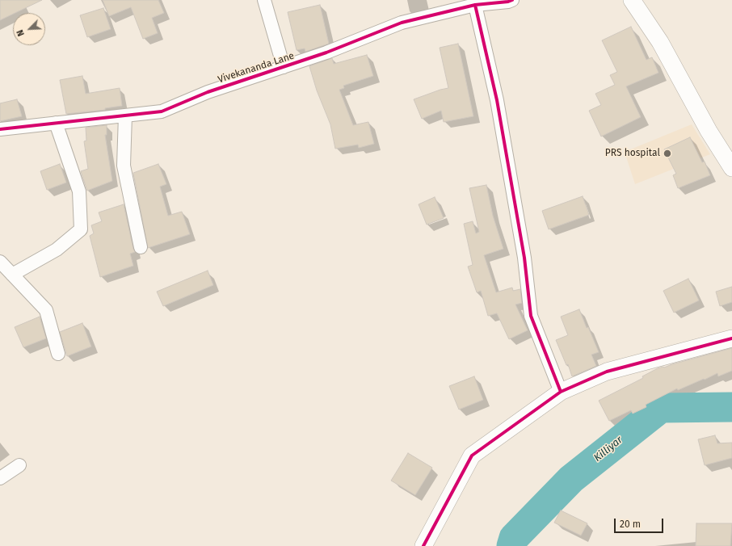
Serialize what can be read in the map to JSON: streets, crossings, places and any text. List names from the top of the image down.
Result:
{
  "streets": {
    "street": ["Vivekananda Lane"]
  },
  "water": ["Killiyar"],
  "places": ["PRS hospital"],
  "scale_bar": "20 m",
  "north": "bottom left"
}
